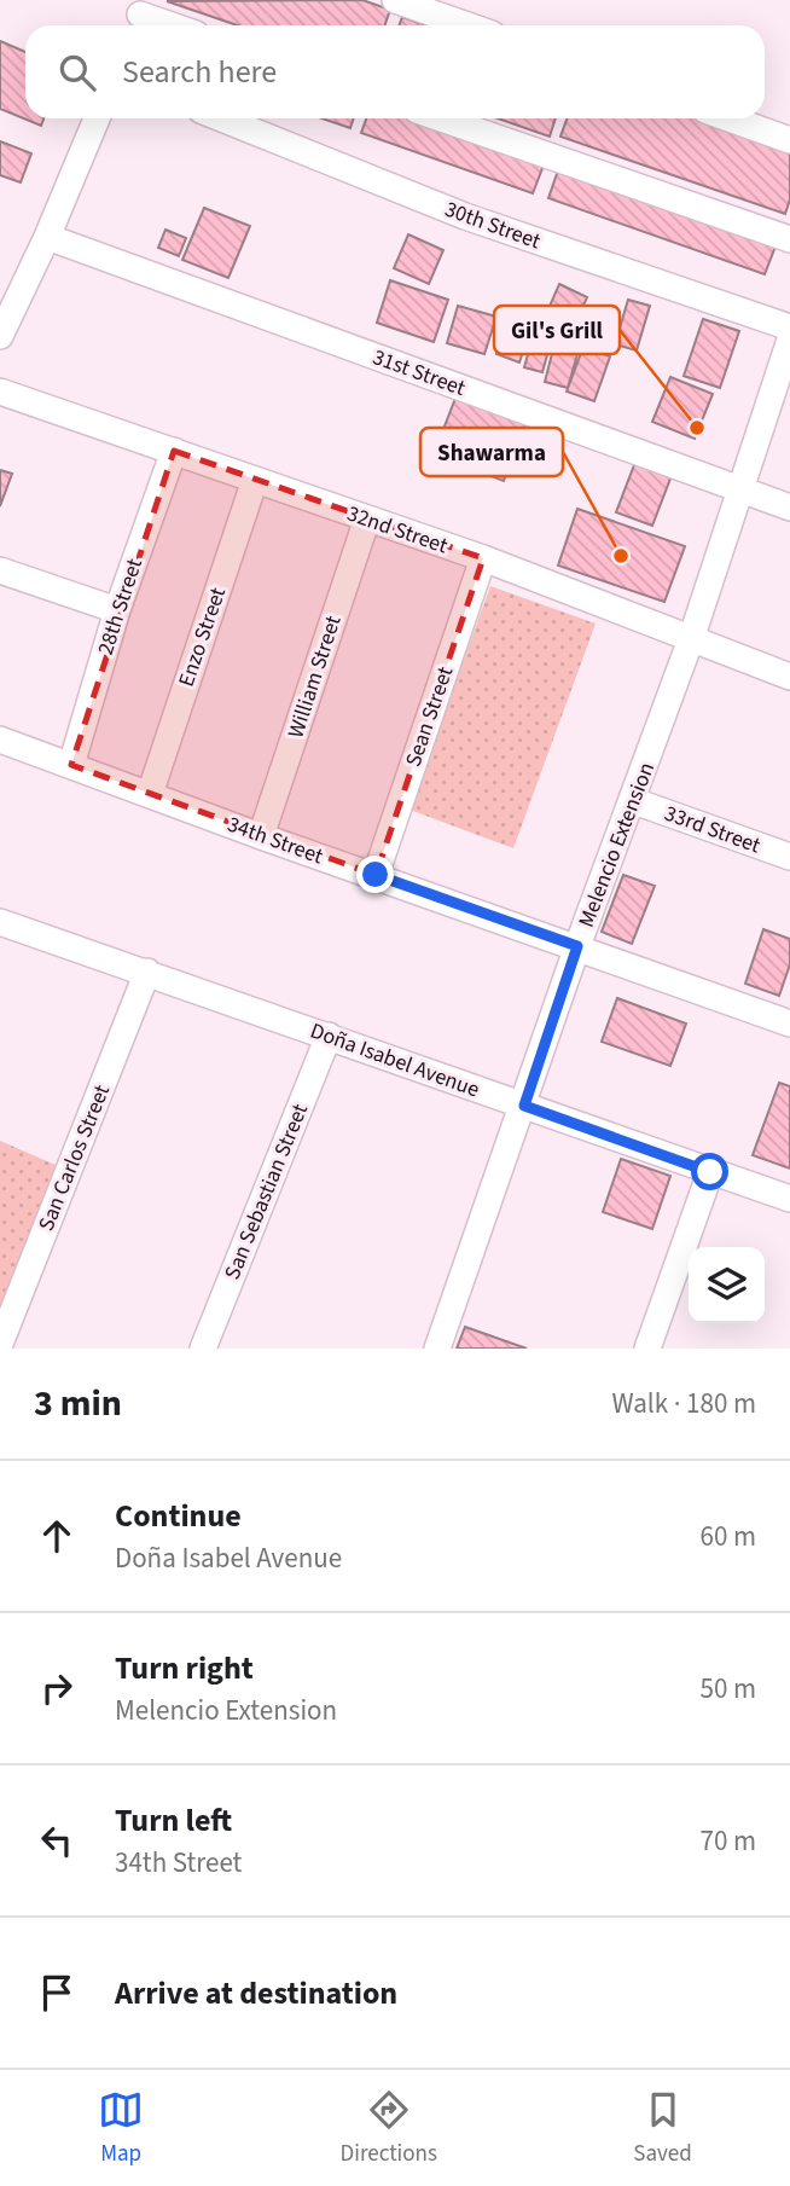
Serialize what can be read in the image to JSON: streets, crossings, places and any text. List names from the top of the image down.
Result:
{
  "streets": {
    "street": [
      "30th Street",
      "31st Street",
      "32nd Street",
      "28th Street",
      "Enzo Street",
      "William Street",
      "Sean Street",
      "33rd Street",
      "34th Street",
      "Melencio Extension",
      "Doña Isabel Avenue",
      "San Carlos Street",
      "San Sebastian Street"
    ]
  },
  "crossings": [
    ["31st Street", "Melencio Extension"],
    ["32nd Street", "28th Street"],
    ["32nd Street", "Enzo Street"],
    ["32nd Street", "William Street"],
    ["32nd Street", "Sean Street"],
    ["32nd Street", "Melencio Extension"],
    ["28th Street", "34th Street"],
    ["Enzo Street", "34th Street"],
    ["William Street", "34th Street"],
    ["Sean Street", "34th Street"],
    ["33rd Street", "Melencio Extension"],
    ["34th Street", "Melencio Extension"],
    ["Melencio Extension", "Doña Isabel Avenue"],
    ["Doña Isabel Avenue", "San Carlos Street"],
    ["Doña Isabel Avenue", "San Sebastian Street"]
  ],
  "places": ["Gil's Grill", "Shawarma"],
  "page": {
    "search": "Search here",
    "heading": ["3 min", "Walk · 180 m"],
    "list": [
      ["Continue", "Doña Isabel Avenue", "60 m"],
      ["Turn right", "Melencio Extension", "50 m"],
      ["Turn left", "34th Street", "70 m"],
      "Arrive at destination"
    ],
    "nav": ["Map", "Directions", "Saved"]
  }
}
